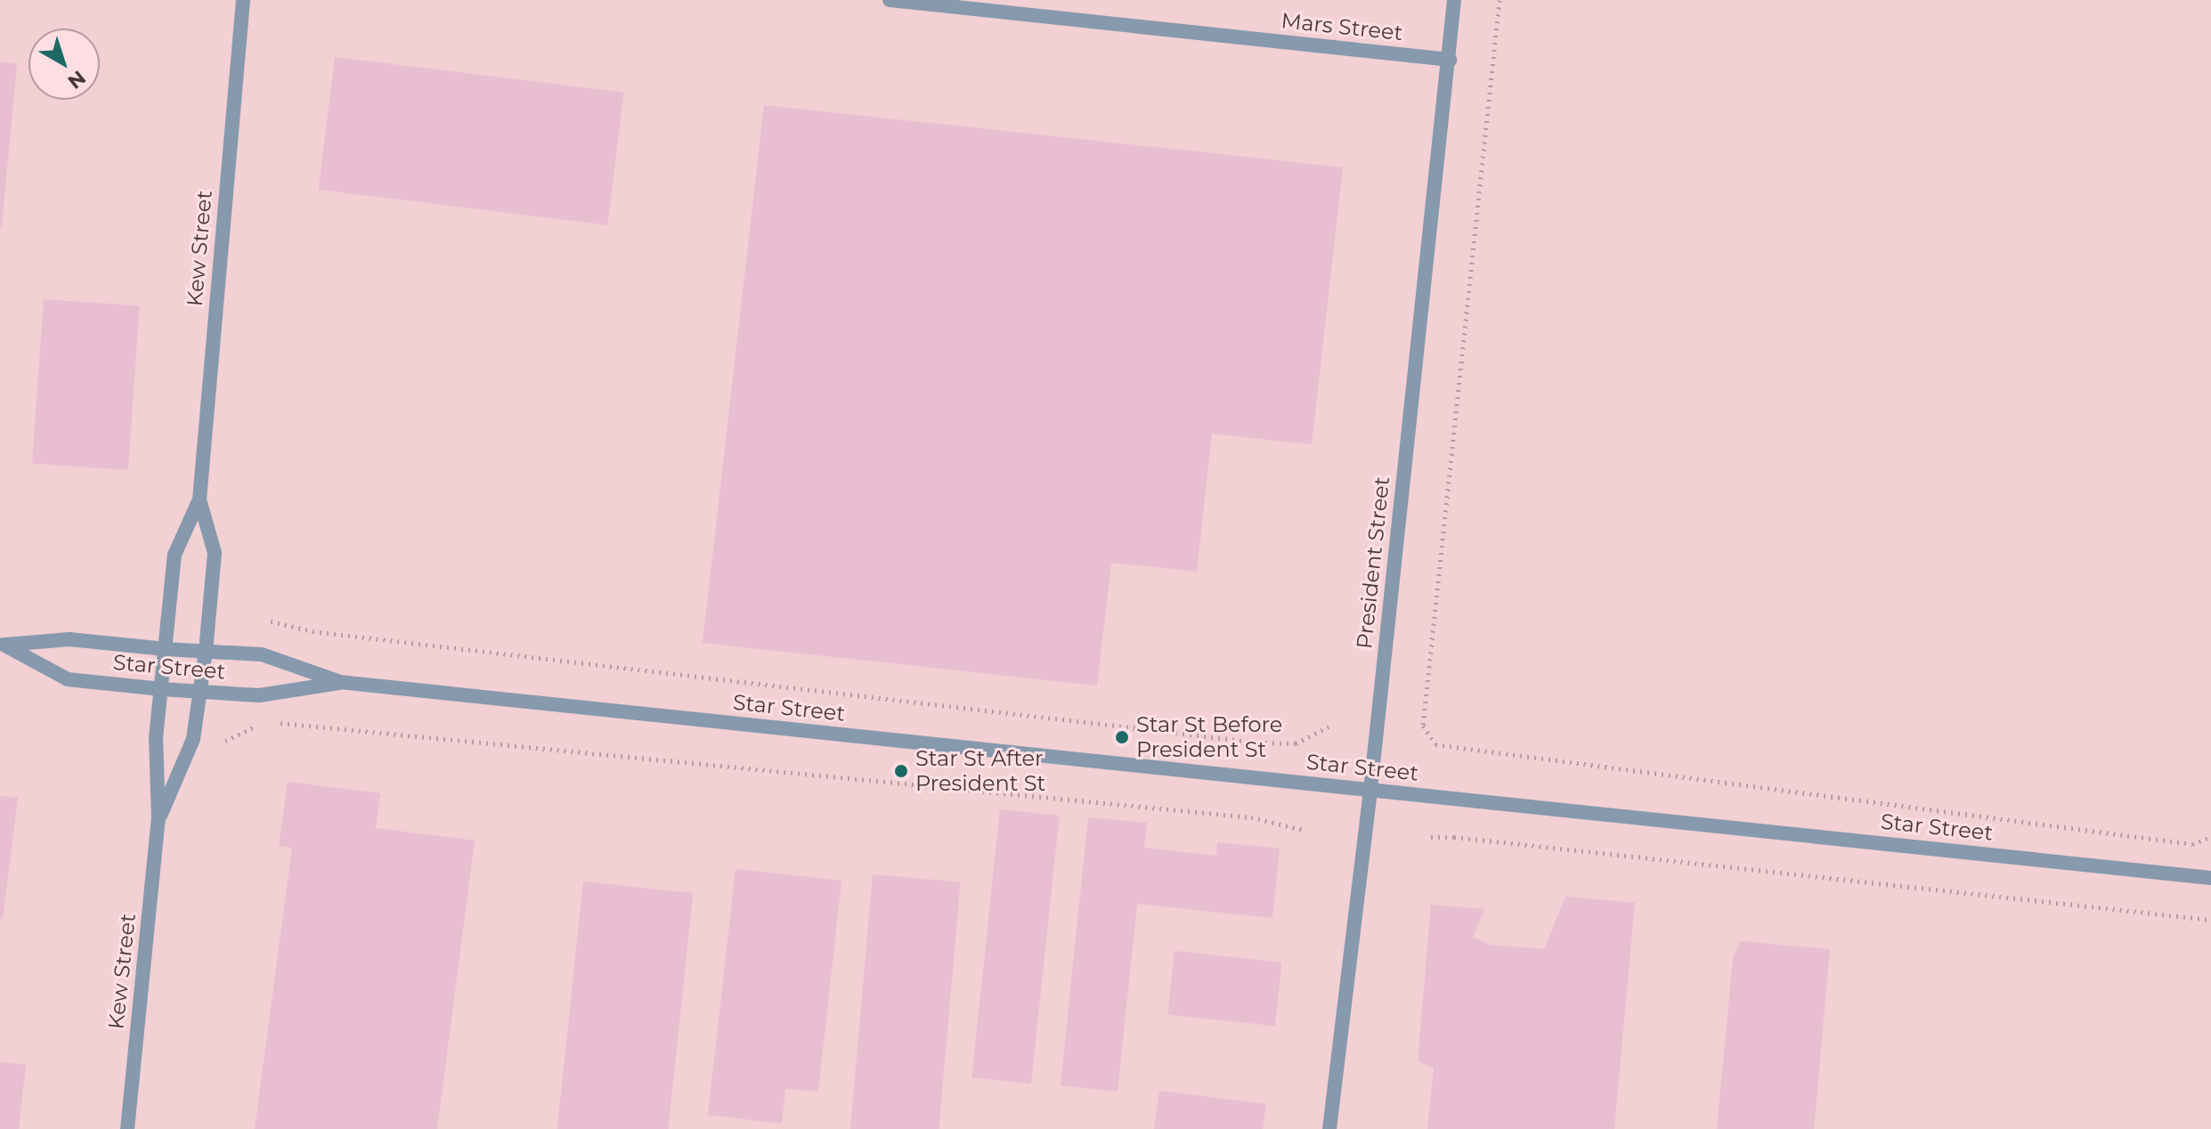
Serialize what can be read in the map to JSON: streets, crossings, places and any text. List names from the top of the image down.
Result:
{
  "streets": {
    "street": [
      "Mars Street",
      "Kew Street",
      "President Street",
      "Star Street"
    ]
  },
  "crossings": [
    ["Mars Street", "President Street"],
    ["Kew Street", "Star Street"],
    ["President Street", "Star Street"]
  ],
  "places": ["Star St Before President St", "Star St After President St"],
  "north": "bottom right"
}
